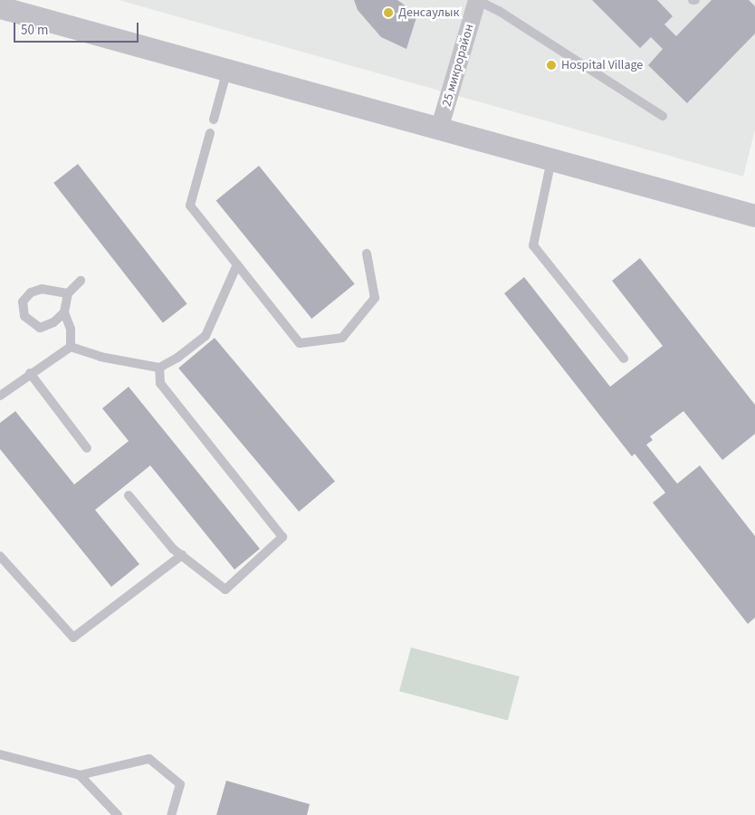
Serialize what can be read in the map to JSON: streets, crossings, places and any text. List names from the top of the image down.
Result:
{
  "streets": {
    "street": ["25 микрорайон"]
  },
  "places": ["Денсаулык", "Hospital Village"],
  "scale_bar": "50 m"
}
